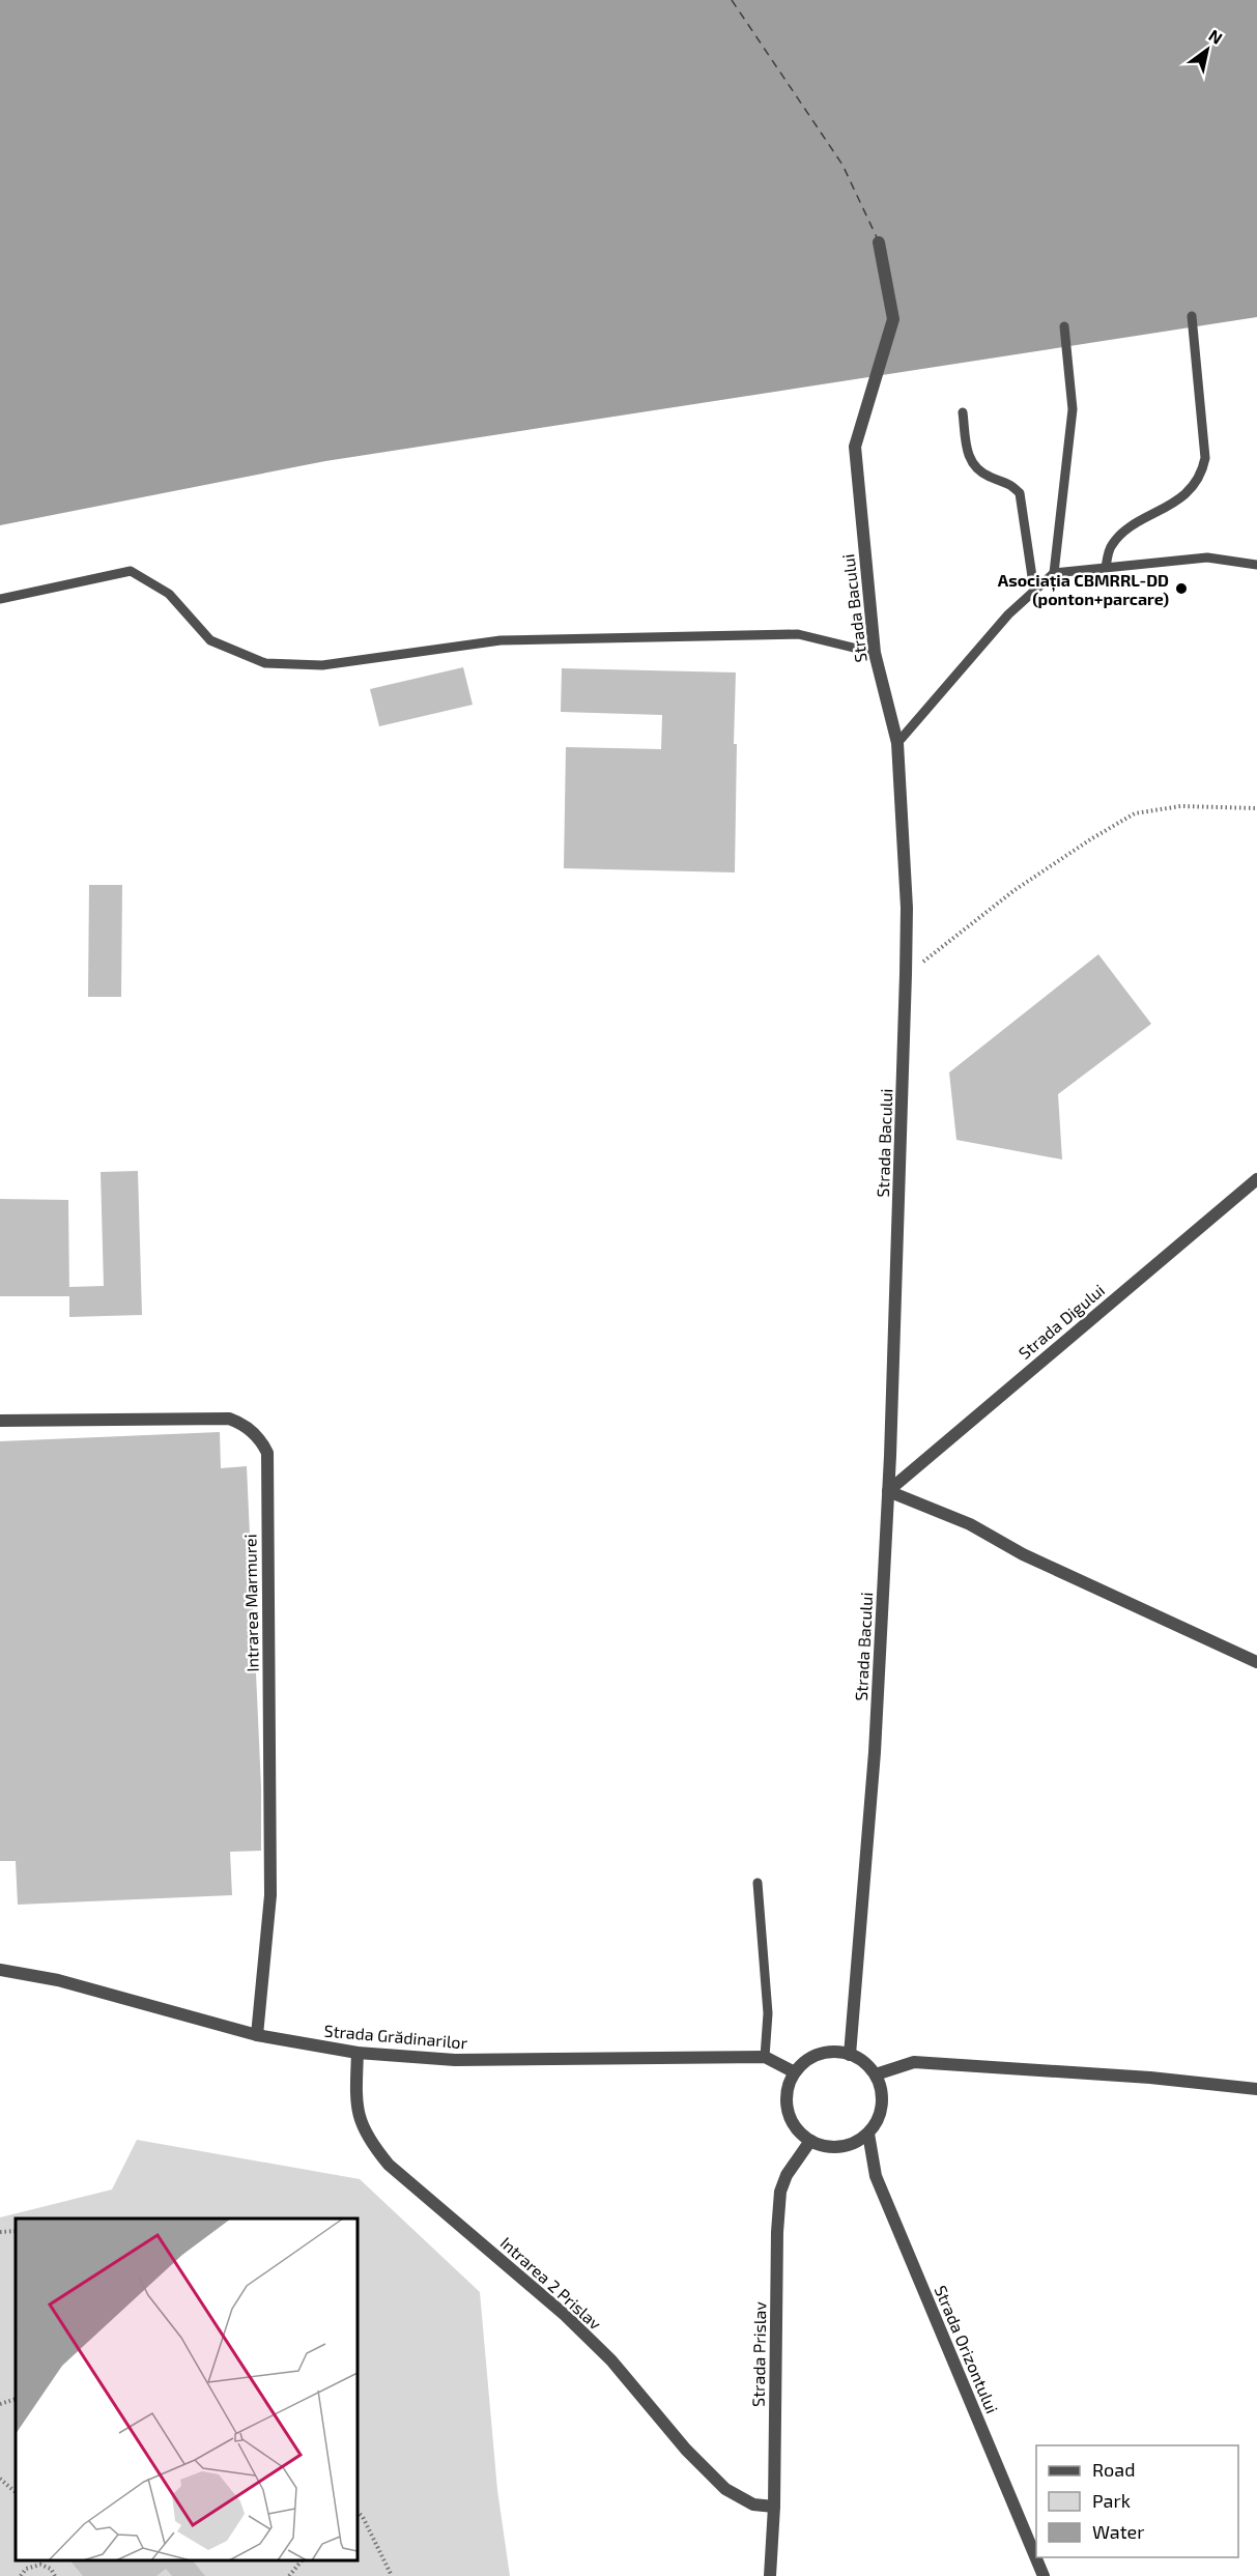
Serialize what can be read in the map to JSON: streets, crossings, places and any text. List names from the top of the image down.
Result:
{
  "streets": {
    "street": [
      "Strada Bacului",
      "Strada Digului",
      "Intrarea Marmurei",
      "Strada Grădinarilor",
      "Intrarea 2 Prislav",
      "Strada Orizontului",
      "Strada Prislav"
    ]
  },
  "crossings": [
    ["Strada Bacului", "Strada Digului"],
    ["Strada Bacului", "Strada Grădinarilor"],
    ["Strada Bacului", "Strada Orizontului"],
    ["Strada Bacului", "Strada Prislav"],
    ["Intrarea Marmurei", "Strada Grădinarilor"],
    ["Strada Grădinarilor", "Intrarea 2 Prislav"],
    ["Strada Grădinarilor", "Strada Orizontului"],
    ["Strada Grădinarilor", "Strada Prislav"],
    ["Intrarea 2 Prislav", "Strada Prislav"],
    ["Strada Orizontului", "Strada Prislav"]
  ],
  "places": ["Asociația CBMRRL-DD (ponton+parcare)"],
  "legend": ["Road", "Park", "Water"],
  "north": "top right"
}
